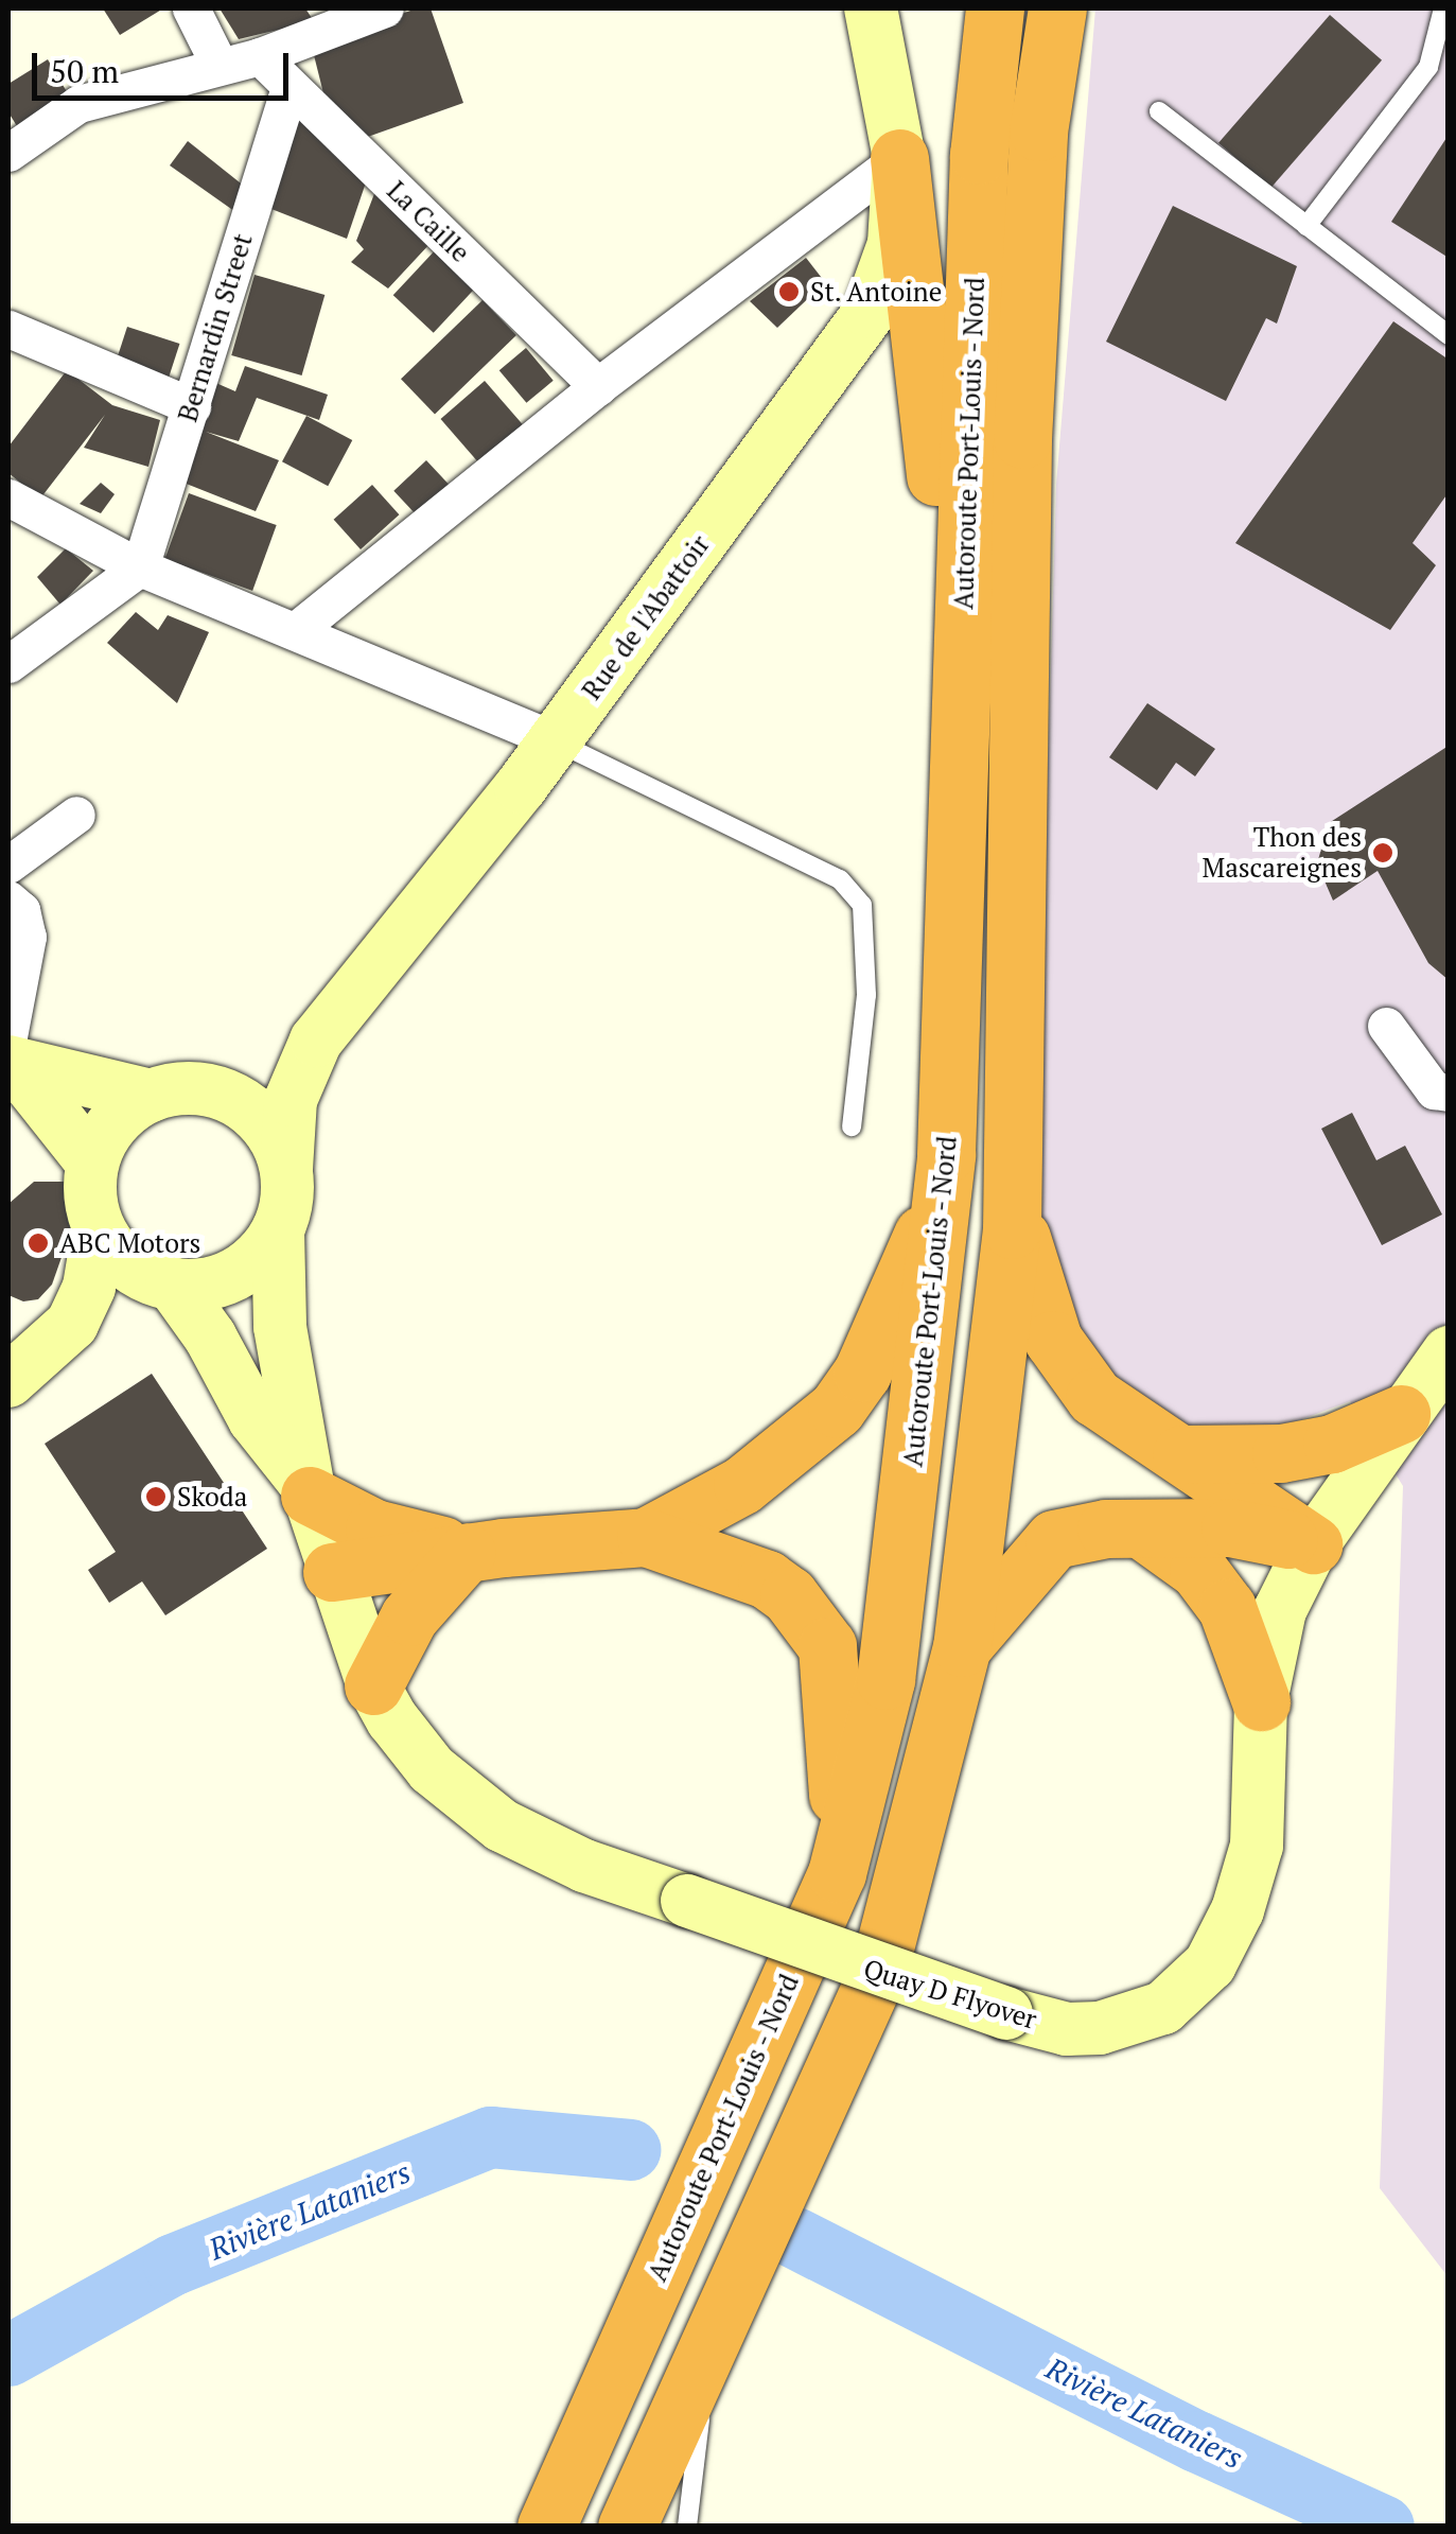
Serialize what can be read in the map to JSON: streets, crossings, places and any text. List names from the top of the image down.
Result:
{
  "streets": {
    "highway": ["Autoroute Port-Louis - Nord"],
    "main road": ["Rue de l'Abattoir", "Quay D Flyover"],
    "street": ["La Caille", "Bernardin Street"]
  },
  "crossings": [
    ["La Caille", "Bernardin Street"],
    ["Rue de l'Abattoir", "Quay D Flyover"]
  ],
  "water": ["Rivière Lataniers"],
  "places": [
    "St. Antoine",
    "Thon des Mascareignes",
    "ABC Motors",
    "Skoda"
  ],
  "scale_bar": "50 m"
}
